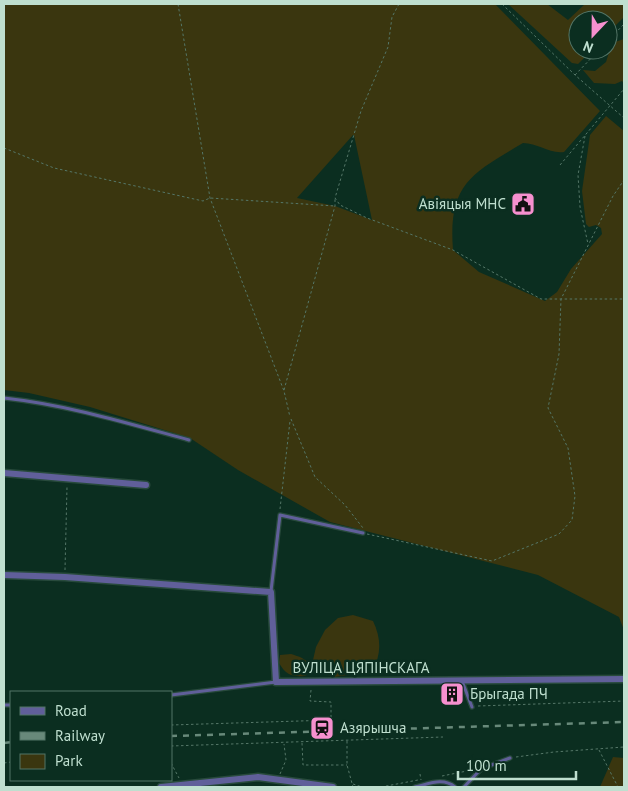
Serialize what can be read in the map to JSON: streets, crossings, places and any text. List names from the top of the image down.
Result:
{
  "streets": {
    "street": ["ВУЛІЦА ЦЯПІНСКАГА"]
  },
  "places": {
    "public building": ["Авіяцыя МНС"],
    "building": ["Брыгада ПЧ"],
    "station": ["Азярышча"]
  },
  "legend": ["Road", "Railway", "Park"],
  "scale_bar": "100 m",
  "north": "bottom"
}
